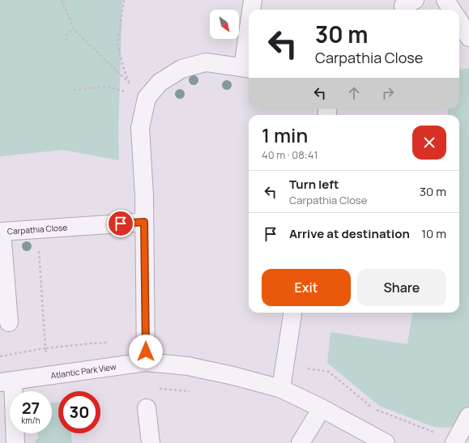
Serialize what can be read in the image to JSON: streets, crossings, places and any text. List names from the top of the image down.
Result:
{
  "streets": {
    "street": ["Carpathia Close", "Atlantic Park View"]
  },
  "north": "bottom right",
  "page": {
    "turn": ["30 m", "Carpathia Close"],
    "heading": ["1 min", "40 m · 08:41"],
    "list": [
      {
        "name": "Turn left",
        "note": "Carpathia Close",
        "value": "30 m"
      },
      {
        "name": "Arrive at destination",
        "value": "10 m"
      }
    ],
    "buttons": ["Exit", "Share"],
    "speed": "27 km/h",
    "limit": "30"
  }
}
